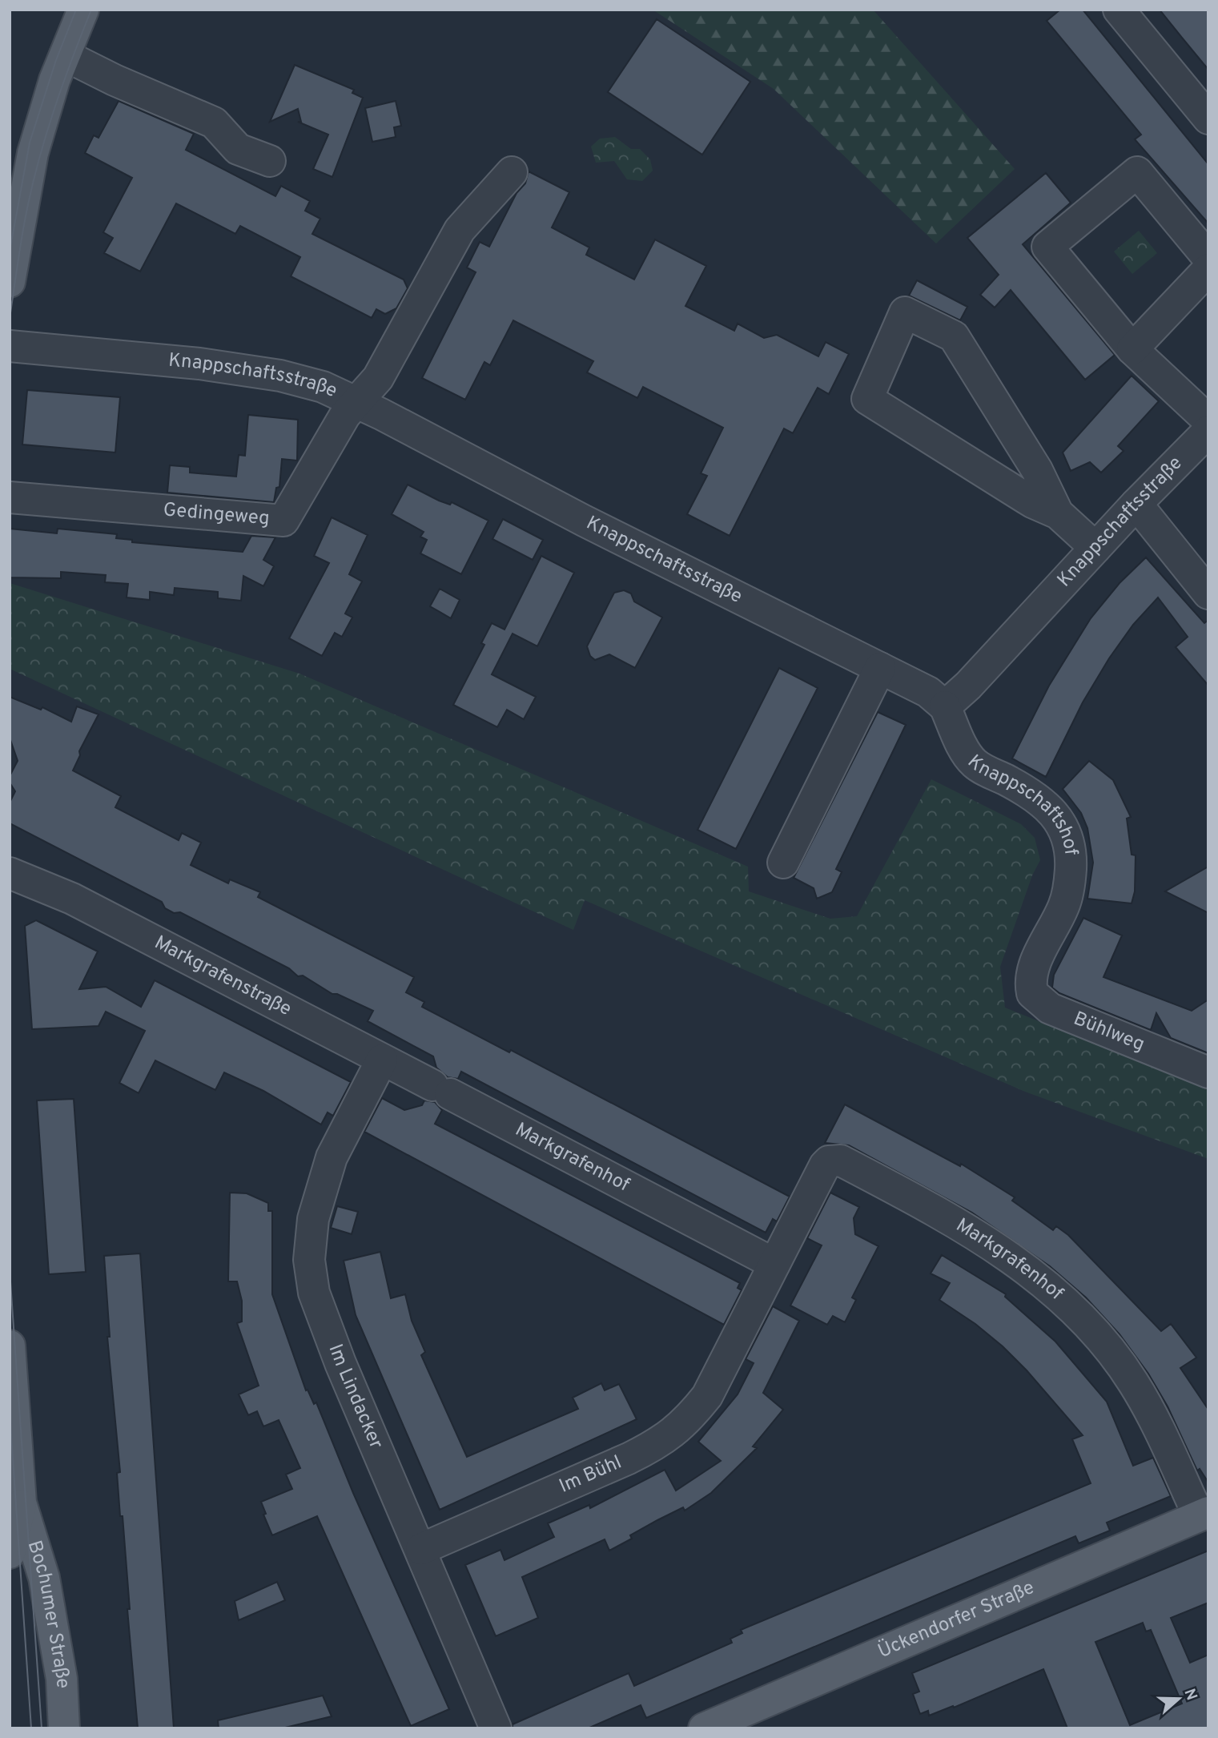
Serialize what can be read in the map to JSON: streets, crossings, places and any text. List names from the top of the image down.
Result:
{
  "streets": {
    "main road": ["Bochumer Straße", "Ückendorfer Straße"],
    "street": [
      "Knappschaftsstraße",
      "Gedingeweg",
      "Knappschaftshof",
      "Markgrafenstraße",
      "Bühlweg",
      "Markgrafenhof",
      "Im Lindacker",
      "Im Bühl"
    ]
  },
  "crossings": [
    ["Knappschaftsstraße", "Gedingeweg"],
    ["Knappschaftsstraße", "Knappschaftshof"],
    ["Knappschaftshof", "Bühlweg"],
    ["Markgrafenstraße", "Markgrafenhof"],
    ["Markgrafenstraße", "Im Lindacker"],
    ["Markgrafenhof", "Im Bühl"],
    ["Markgrafenhof", "Ückendorfer Straße"],
    ["Im Lindacker", "Im Bühl"]
  ],
  "north": "right"
}
